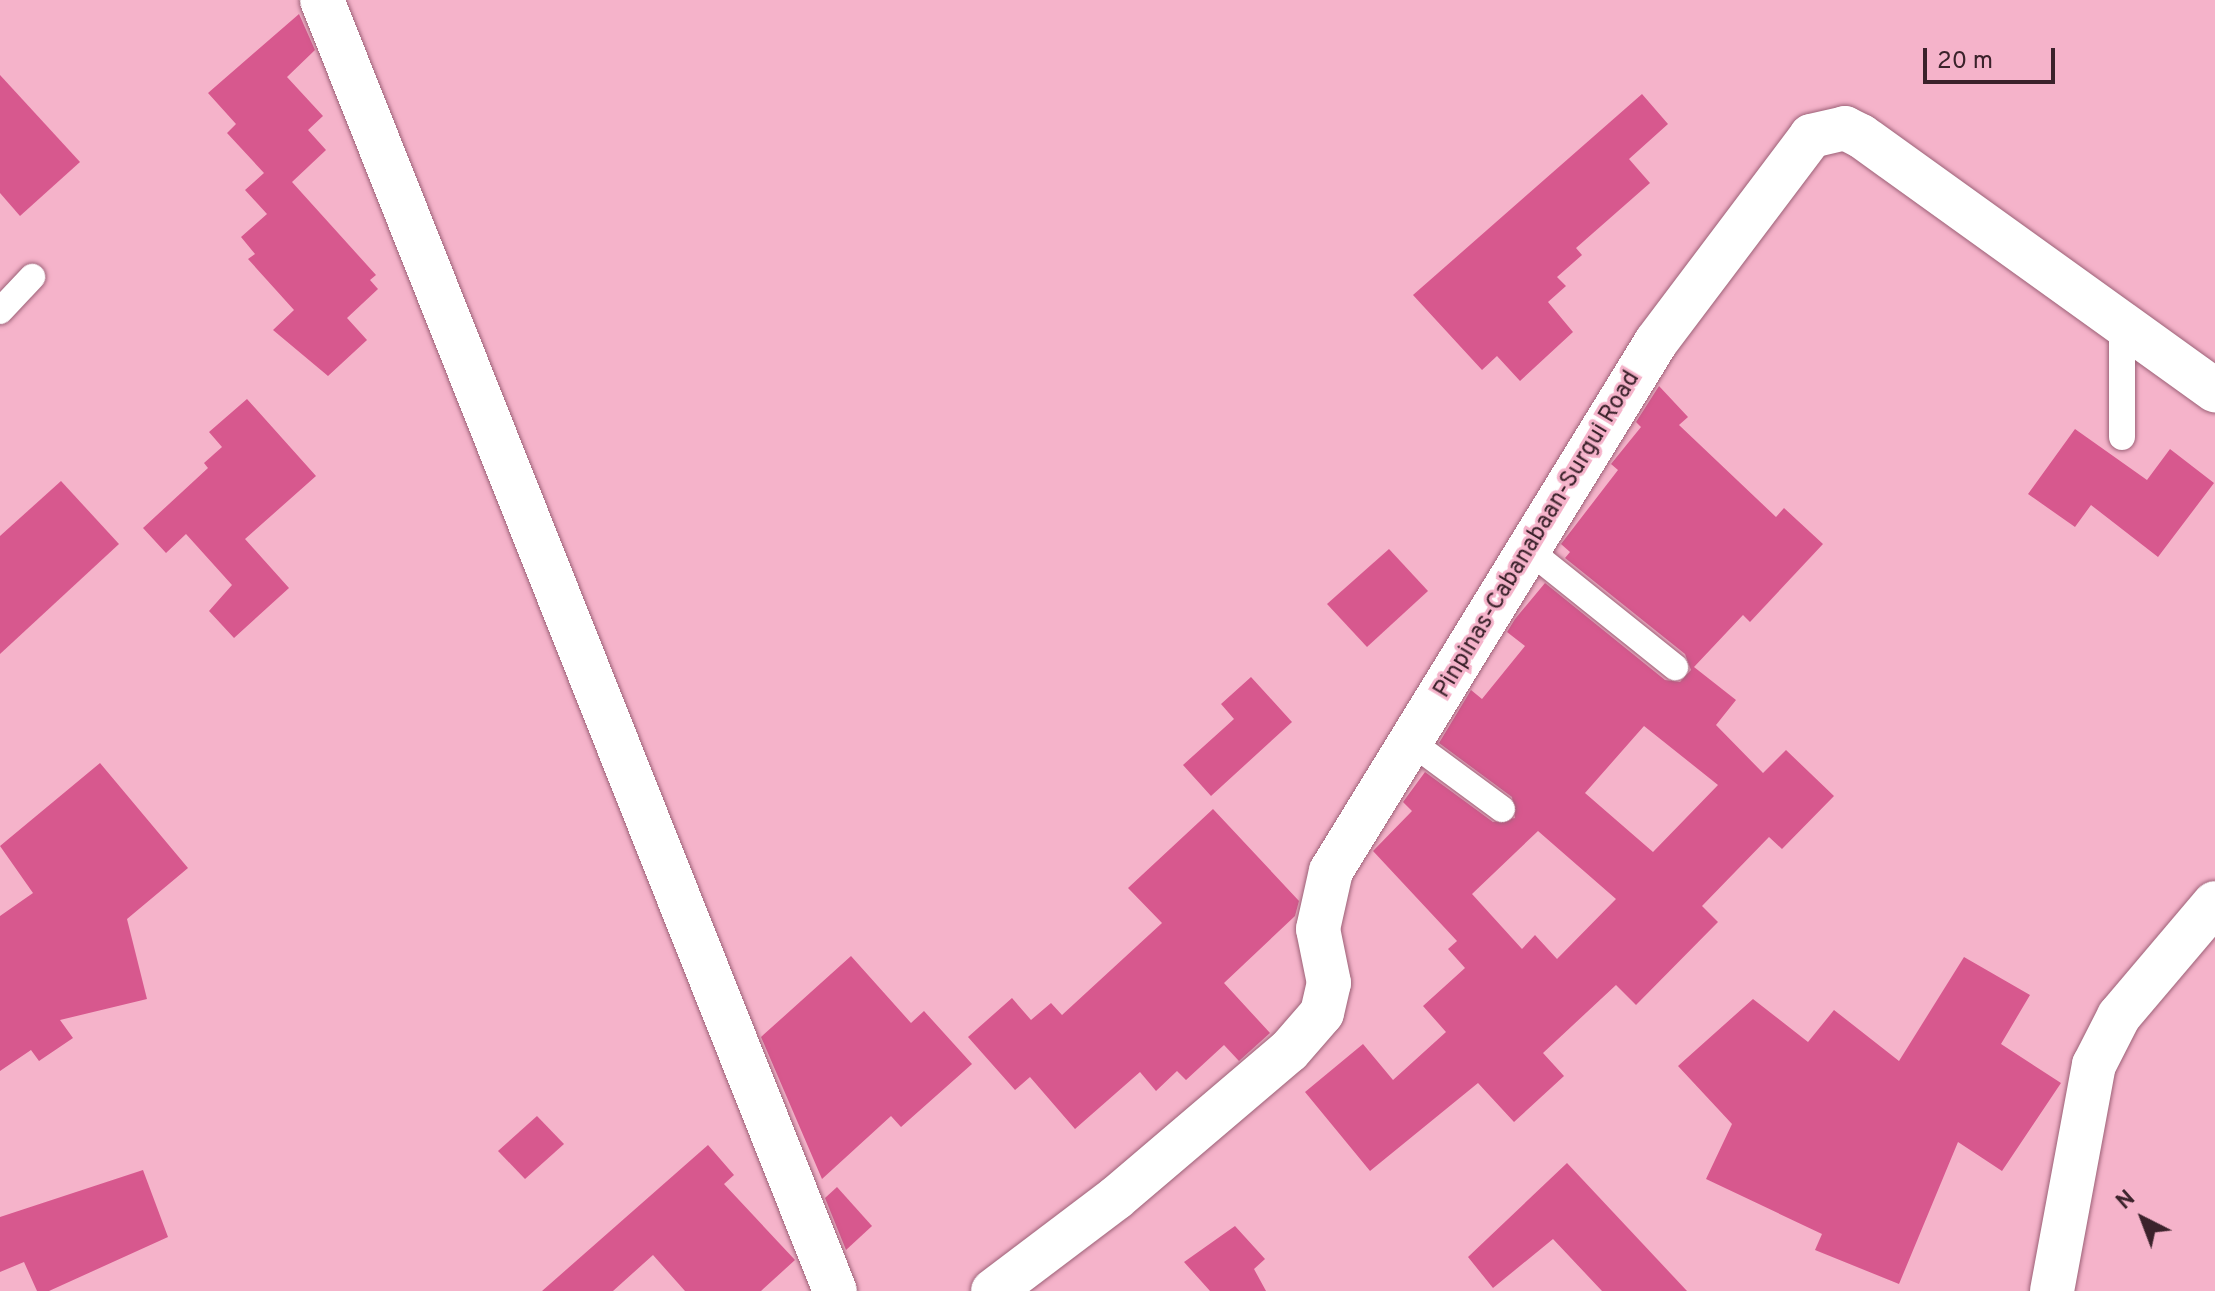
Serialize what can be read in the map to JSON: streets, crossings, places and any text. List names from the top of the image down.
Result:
{
  "streets": {
    "street": ["Pinpinas-Cabanabaan-Surgui Road"]
  },
  "scale_bar": "20 m",
  "north": "top left"
}
